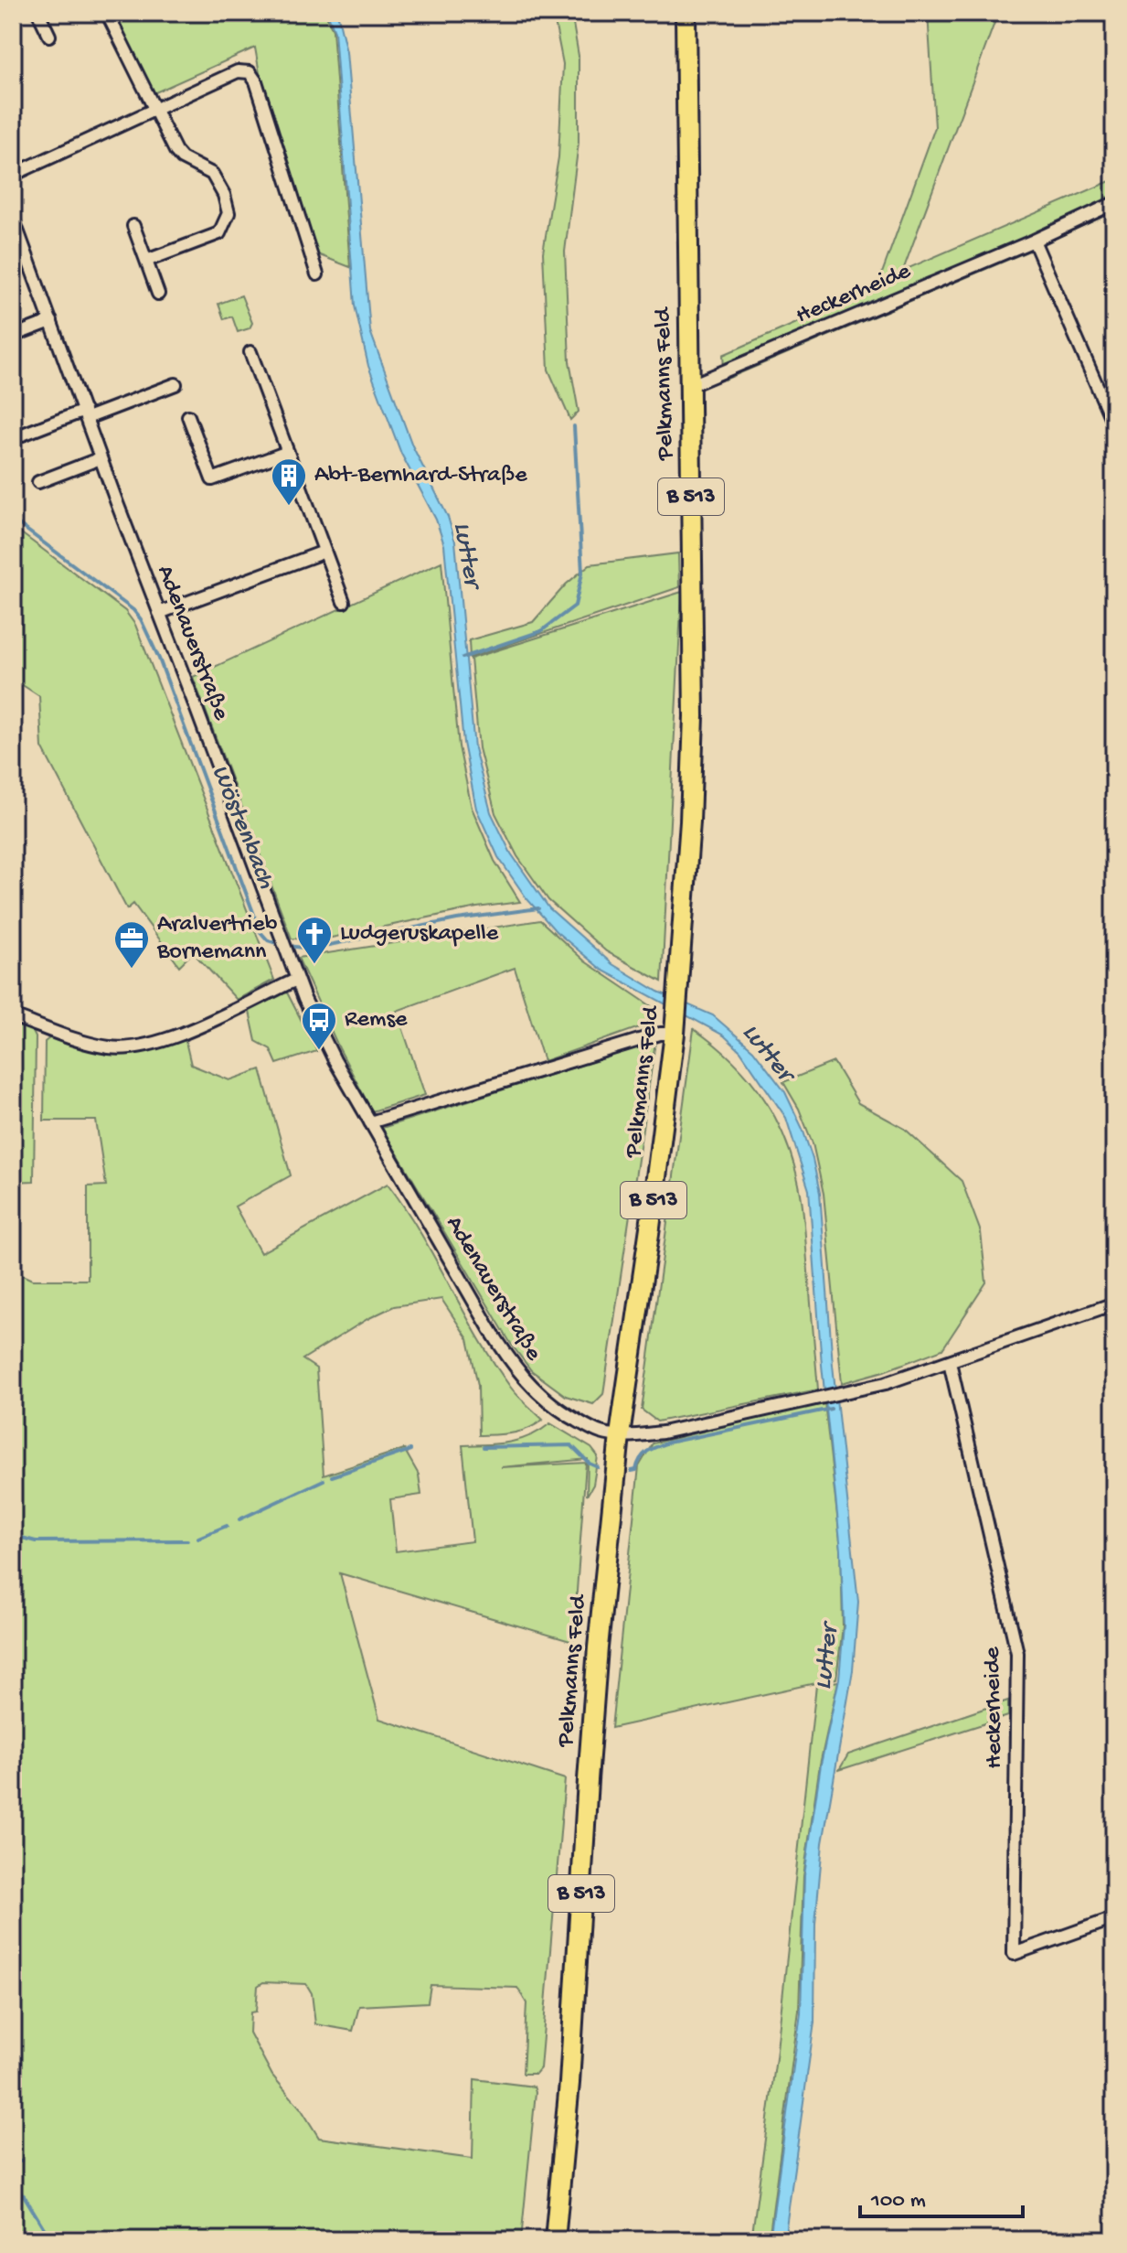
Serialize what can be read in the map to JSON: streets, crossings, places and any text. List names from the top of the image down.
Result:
{
  "streets": {
    "main road": ["Pelkmanns Feld", "B 513"],
    "street": ["Heckerheide", "Adenauerstraße"]
  },
  "crossings": [
    ["Heckerheide", "Pelkmanns Feld"],
    ["Pelkmanns Feld", "Adenauerstraße"]
  ],
  "water": ["Lutter", "Wöstenbach"],
  "places": {
    "building": ["Abt-Bernhard-Straße"],
    "church": ["Ludgeruskapelle"],
    "office": ["Aralvertrieb Bornemann"],
    "bus stop": ["Remse"]
  },
  "scale_bar": "100 m"
}
